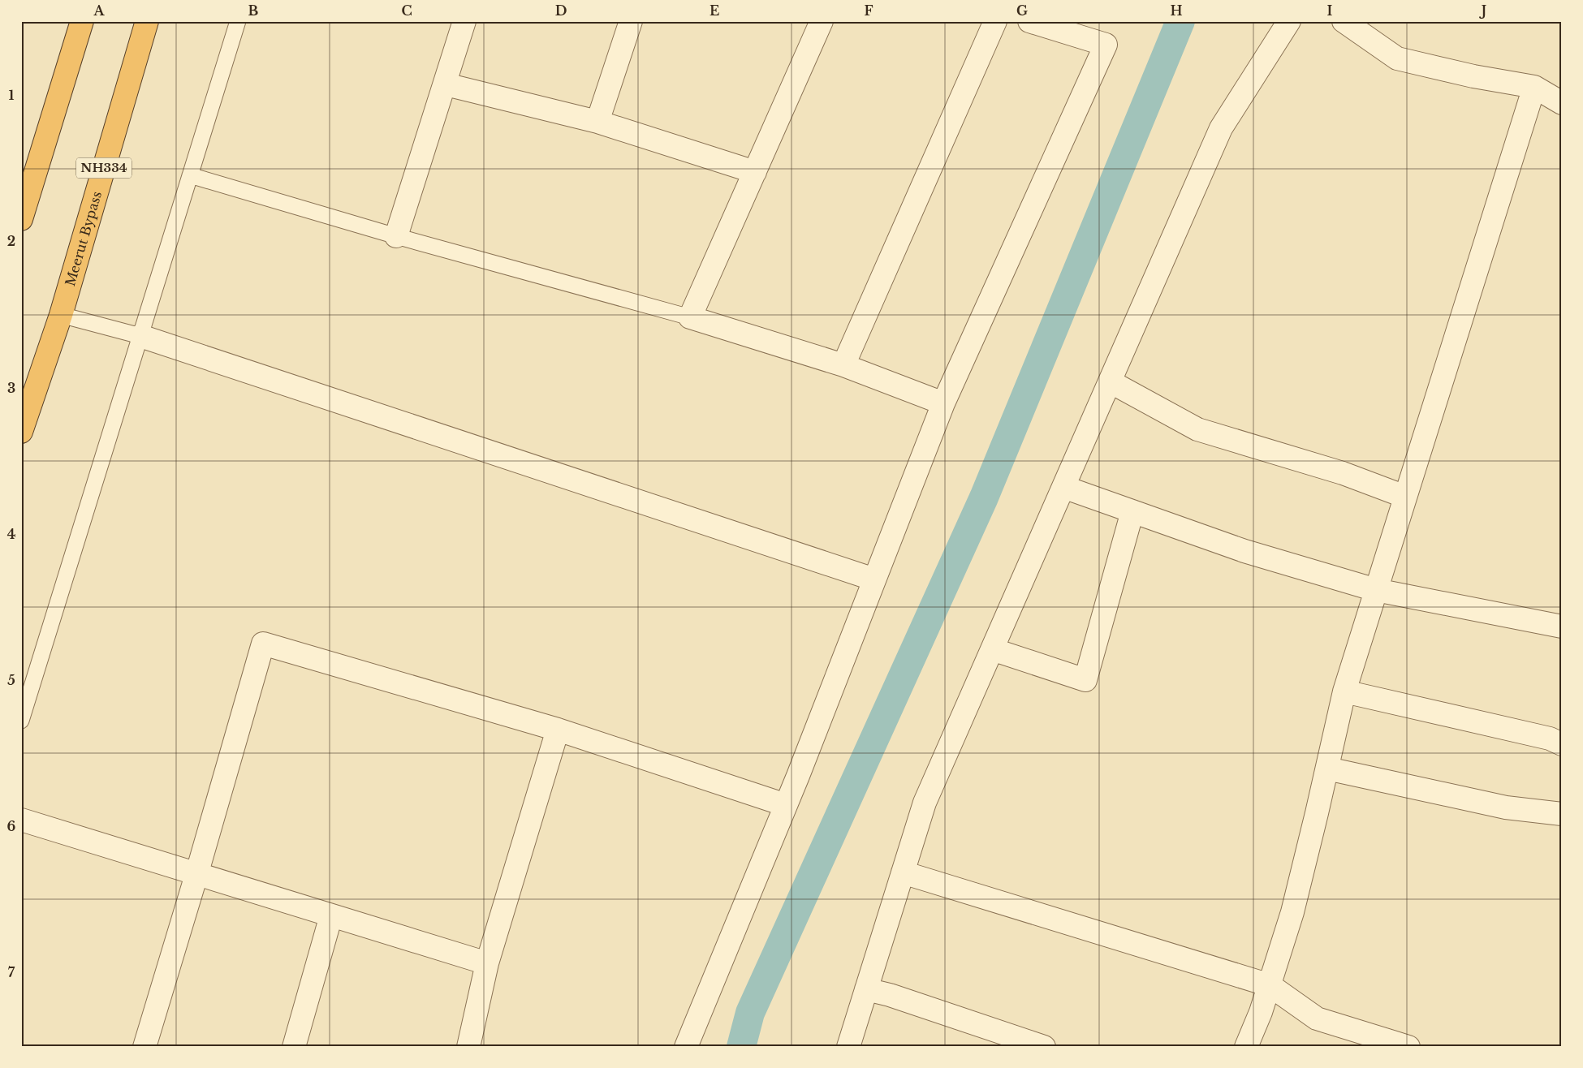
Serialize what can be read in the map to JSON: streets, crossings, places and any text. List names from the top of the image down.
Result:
{
  "streets": {
    "highway": ["NH334", "Meerut Bypass"]
  },
  "grid": {
    "columns": [
      "A",
      "B",
      "C",
      "D",
      "E",
      "F",
      "G",
      "H",
      "I",
      "J"
    ],
    "rows": [
      "1",
      "2",
      "3",
      "4",
      "5",
      "6",
      "7"
    ]
  }
}
